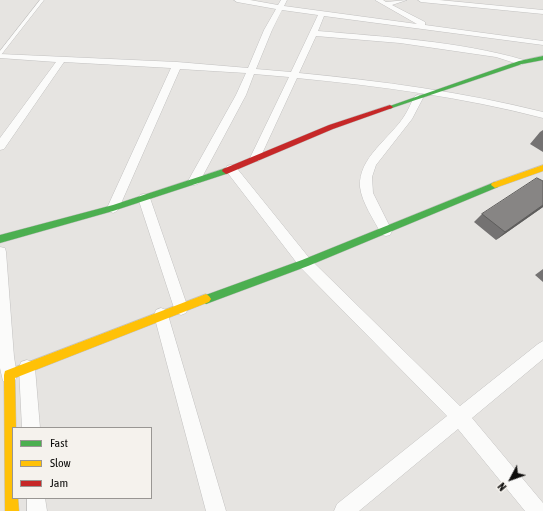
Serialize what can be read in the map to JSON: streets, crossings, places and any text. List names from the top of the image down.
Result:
{
  "legend": ["Fast", "Slow", "Jam"],
  "north": "bottom left"
}
